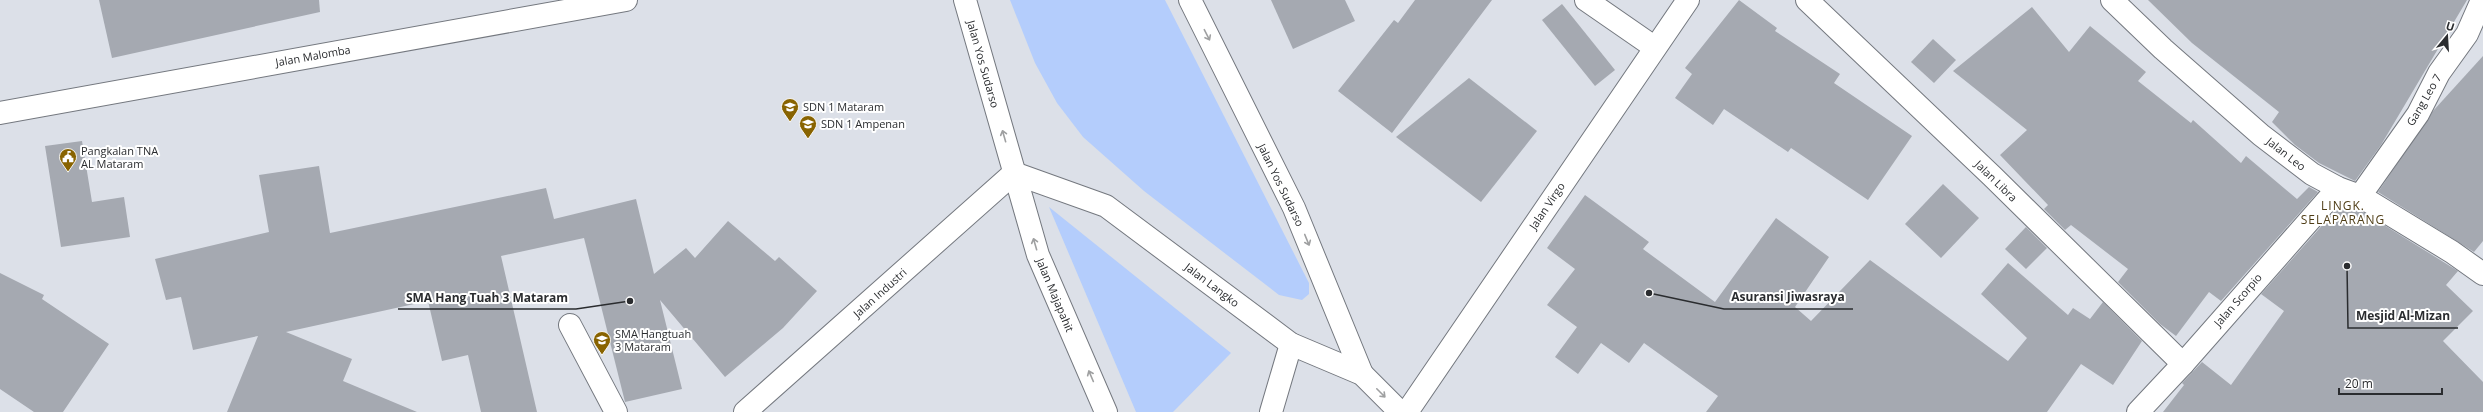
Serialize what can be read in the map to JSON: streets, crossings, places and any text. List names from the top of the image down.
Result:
{
  "streets": {
    "street": [
      "Jalan Malomba",
      "Jalan Yos Sudarso",
      "Gang Leo 7",
      "Jalan Leo",
      "Jalan Libra",
      "Jalan Virgo",
      "Jalan Langko",
      "Jalan Industri",
      "Jalan Majapahit",
      "Jalan Scorpio"
    ]
  },
  "crossings": [
    ["Jalan Yos Sudarso", "Jalan Langko"],
    ["Jalan Yos Sudarso", "Jalan Industri"],
    ["Jalan Yos Sudarso", "Jalan Majapahit"],
    ["Gang Leo 7", "Jalan Leo"],
    ["Jalan Leo", "Jalan Scorpio"],
    ["Jalan Libra", "Jalan Scorpio"],
    ["Jalan Langko", "Jalan Industri"],
    ["Jalan Langko", "Jalan Majapahit"],
    ["Jalan Industri", "Jalan Majapahit"]
  ],
  "one_way": ["Jalan Majapahit"],
  "districts": ["LINGK. SELAPARANG"],
  "places": {
    "school or university": ["SDN 1 Mataram", "SDN 1 Ampenan", "SMA Hangtuah 3 Mataram"],
    "public building": ["Pangkalan TNA AL Mataram"],
    "other": ["Mesjid Al-Mizan", "Asuransi Jiwasraya", "SMA Hang Tuah 3 Mataram"]
  },
  "scale_bar": "20 m",
  "north": "top"
}
